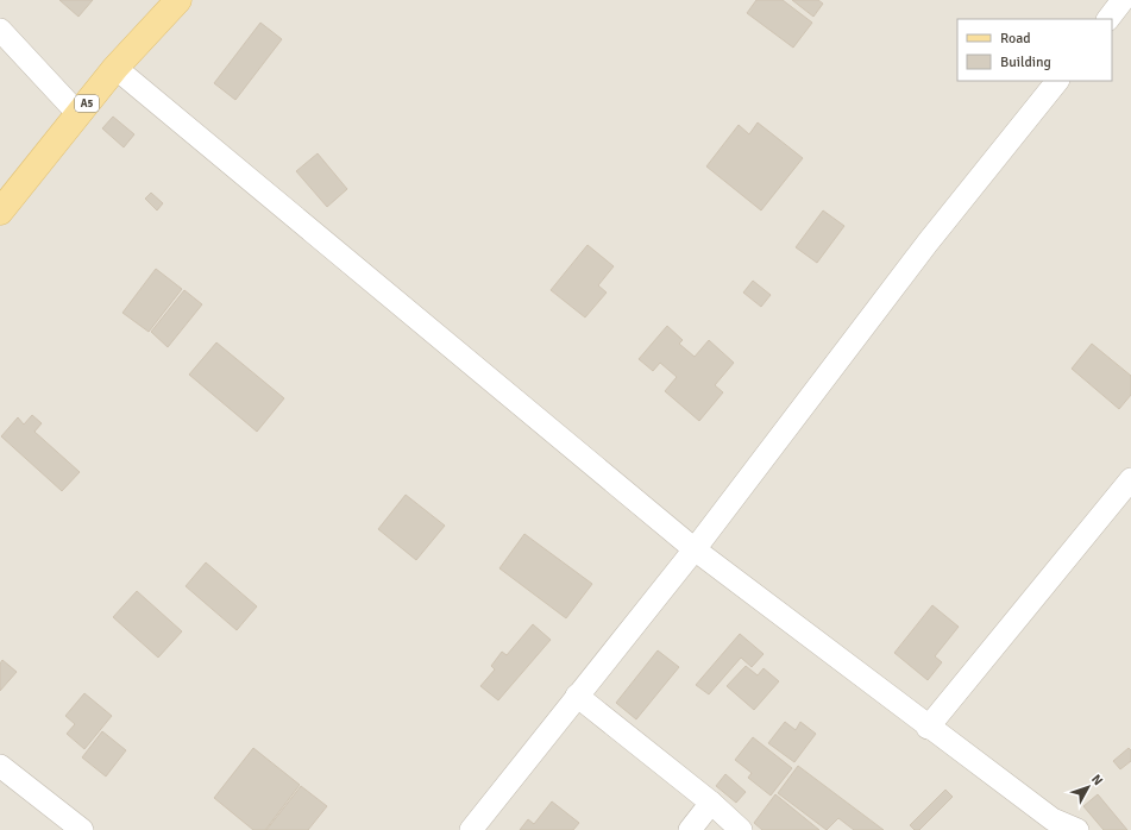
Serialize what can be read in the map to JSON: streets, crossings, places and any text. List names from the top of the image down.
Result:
{
  "streets": {
    "main road": ["A5"]
  },
  "legend": ["Road", "Building"],
  "north": "top right"
}
